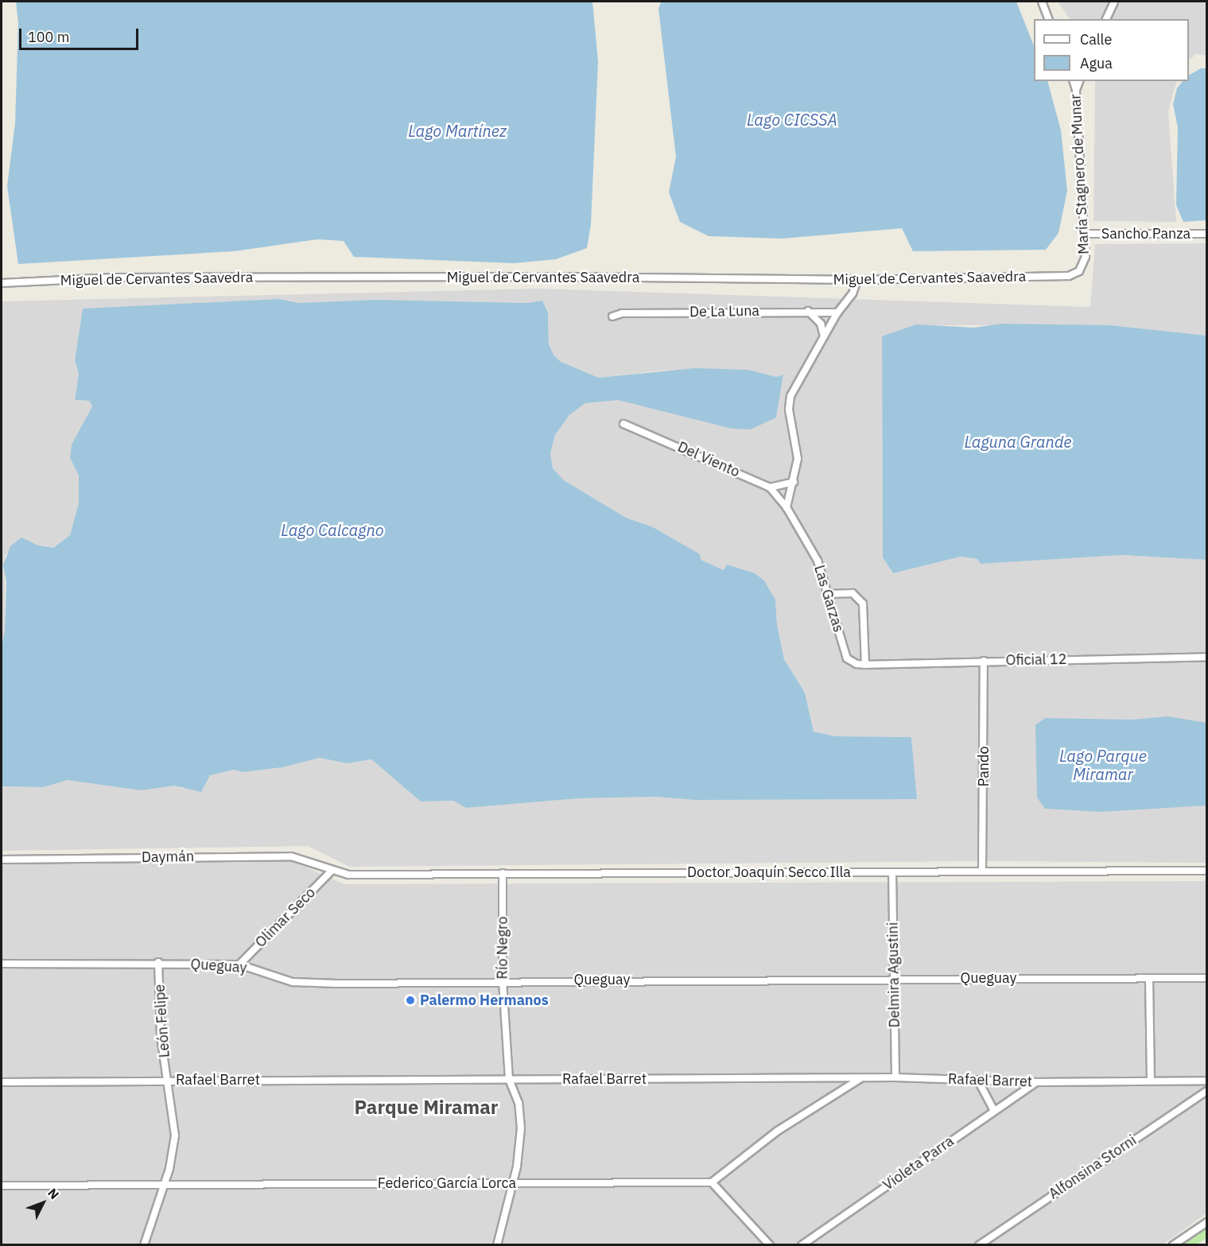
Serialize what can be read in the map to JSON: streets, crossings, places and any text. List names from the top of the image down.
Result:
{
  "streets": {
    "street": [
      "María Stagnero de Munar",
      "Sancho Panza",
      "Miguel de Cervantes Saavedra",
      "De La Luna",
      "Del Viento",
      "Las Garzas",
      "Oficial 12",
      "Pando",
      "Daymán",
      "Doctor Joaquín Secco Illa",
      "Olimar Seco",
      "Río Negro",
      "Queguay",
      "Delmira Agustini",
      "León Felipe",
      "Rafael Barret",
      "Violeta Parra",
      "Alfonsina Storni",
      "Federico García Lorca"
    ]
  },
  "crossings": [
    ["María Stagnero de Munar", "Sancho Panza"],
    ["María Stagnero de Munar", "Miguel de Cervantes Saavedra"],
    ["Del Viento", "Las Garzas"],
    ["Las Garzas", "Oficial 12"],
    ["Oficial 12", "Pando"],
    ["Pando", "Doctor Joaquín Secco Illa"],
    ["Daymán", "Doctor Joaquín Secco Illa"],
    ["Daymán", "Olimar Seco"],
    ["Doctor Joaquín Secco Illa", "Olimar Seco"],
    ["Doctor Joaquín Secco Illa", "Río Negro"],
    ["Doctor Joaquín Secco Illa", "Delmira Agustini"],
    ["Olimar Seco", "Queguay"],
    ["Río Negro", "Queguay"],
    ["Río Negro", "Rafael Barret"],
    ["Río Negro", "Federico García Lorca"],
    ["Queguay", "Delmira Agustini"],
    ["Queguay", "León Felipe"],
    ["Delmira Agustini", "Rafael Barret"],
    ["León Felipe", "Rafael Barret"],
    ["León Felipe", "Federico García Lorca"],
    ["Rafael Barret", "Violeta Parra"]
  ],
  "districts": ["Parque Miramar"],
  "water": [
    "Lago CICSSA",
    "Lago Martínez",
    "Laguna Grande",
    "Lago Calcagno",
    "Lago Parque Miramar"
  ],
  "places": ["Palermo Hermanos"],
  "legend": ["Calle", "Agua"],
  "scale_bar": "100 m",
  "north": "top right"
}
